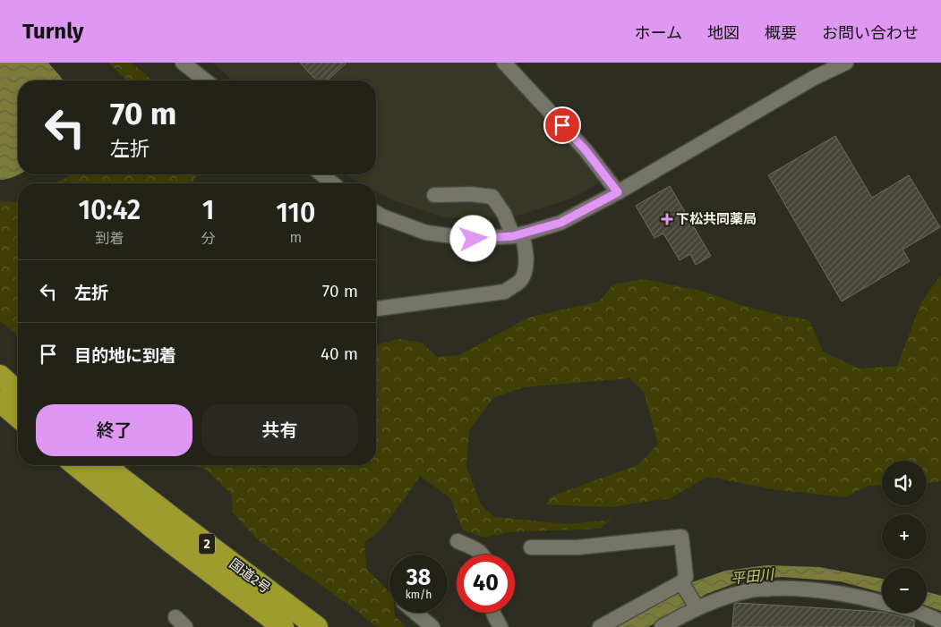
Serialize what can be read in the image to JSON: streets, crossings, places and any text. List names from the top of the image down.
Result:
{
  "streets": {
    "highway": ["2", "国道2号"]
  },
  "water": ["平田川"],
  "places": {
    "health": ["下松共同薬局"]
  },
  "page": {
    "header": "Turnly",
    "nav": [
      "ホーム",
      "地図",
      "概要",
      "お問い合わせ"
    ],
    "turn": ["70 m", "左折"],
    "eta": [
      "10:42",
      "到着",
      "1",
      "分",
      "110",
      "m"
    ],
    "list": [
      {
        "name": "左折",
        "value": "70 m"
      },
      {
        "name": "目的地に到着",
        "value": "40 m"
      }
    ],
    "buttons": ["終了", "共有"],
    "map_buttons": ["+", "−"],
    "speed": "38 km/h",
    "limit": "40"
  }
}
